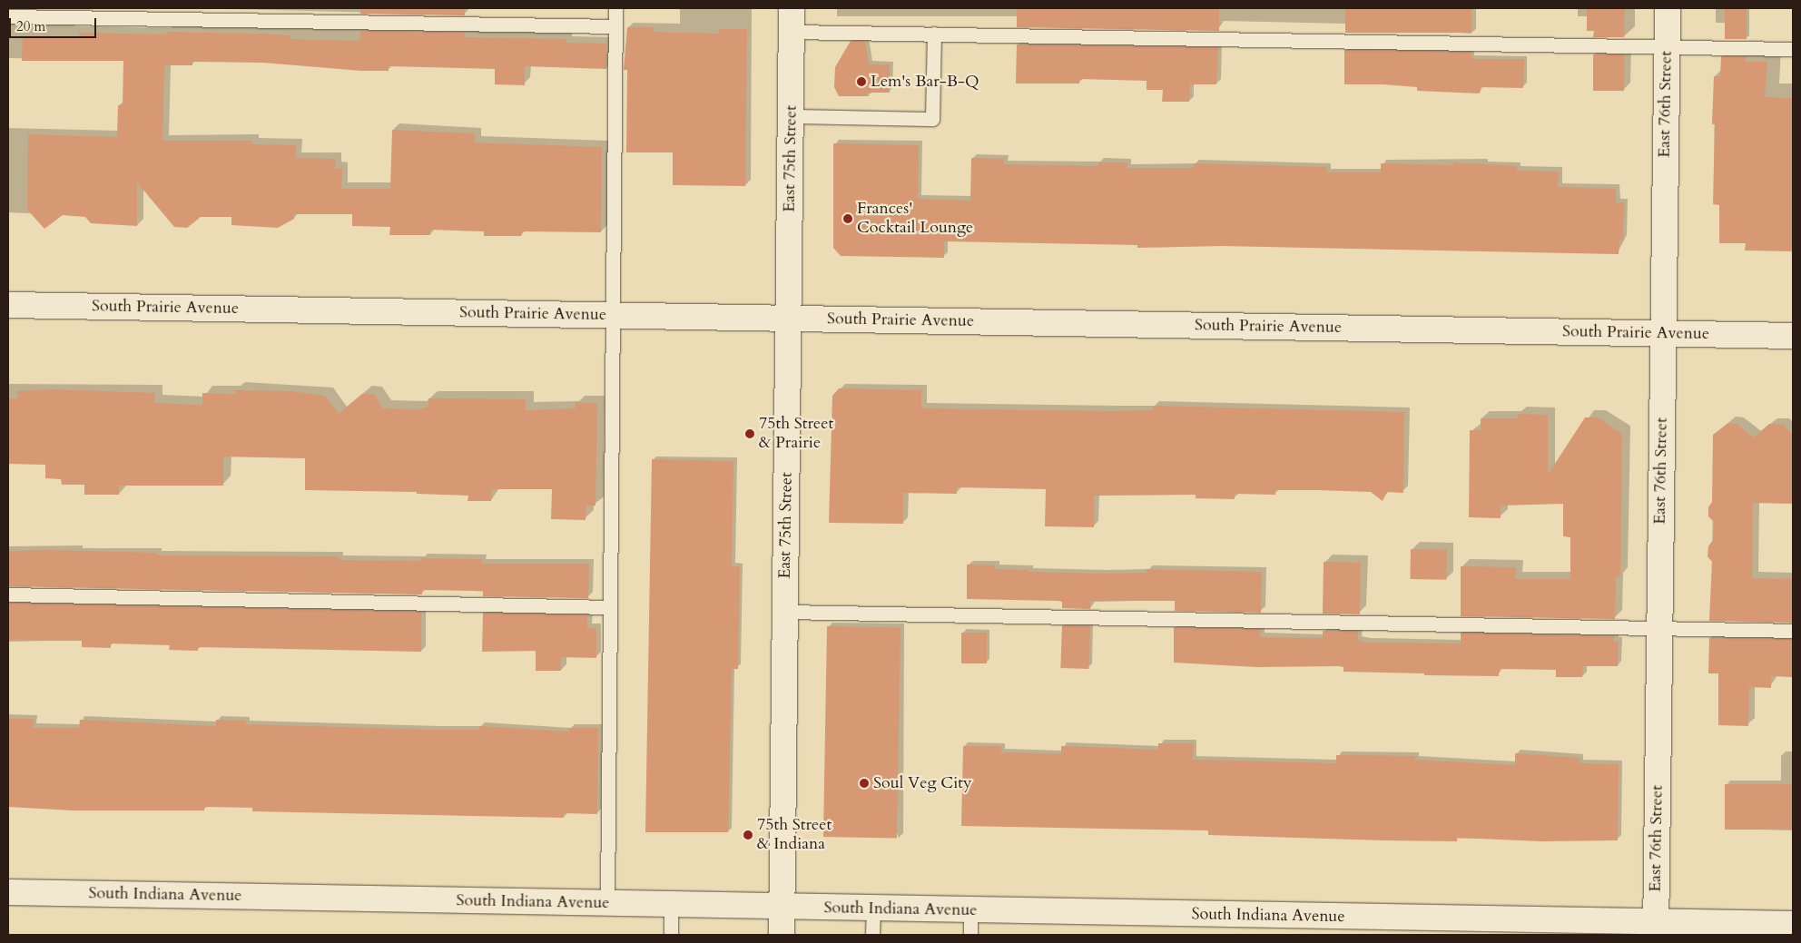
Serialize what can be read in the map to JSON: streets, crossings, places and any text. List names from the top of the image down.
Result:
{
  "streets": {
    "street": [
      "East 76th Street",
      "East 75th Street",
      "South Prairie Avenue",
      "South Indiana Avenue"
    ]
  },
  "crossings": [
    ["East 76th Street", "South Prairie Avenue"],
    ["East 76th Street", "South Indiana Avenue"],
    ["East 75th Street", "South Prairie Avenue"],
    ["East 75th Street", "South Indiana Avenue"]
  ],
  "places": [
    "Lem's Bar-B-Q",
    "Frances' Cocktail Lounge",
    "75th Street & Prairie",
    "Soul Veg City",
    "75th Street & Indiana"
  ],
  "scale_bar": "20 m"
}
